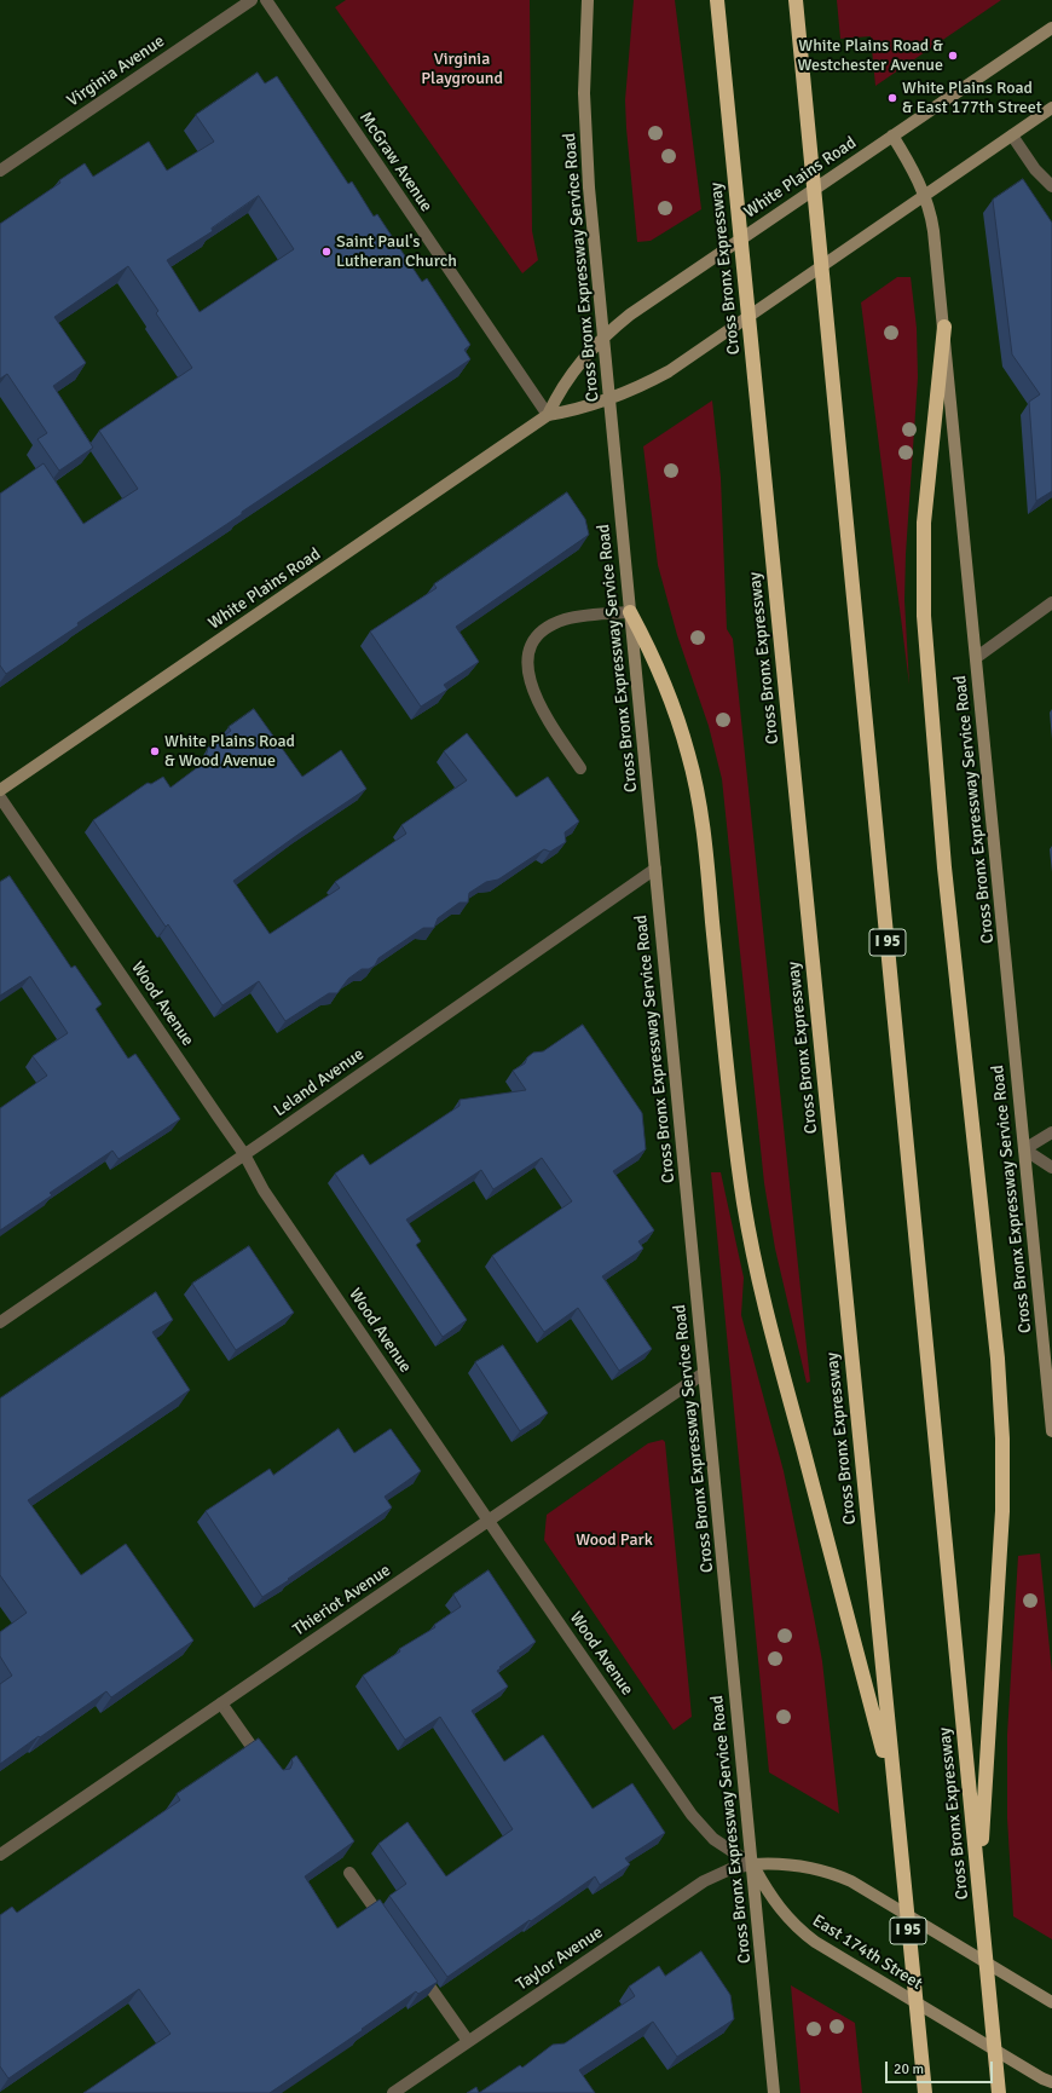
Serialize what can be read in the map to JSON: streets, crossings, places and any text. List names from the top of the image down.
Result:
{
  "streets": {
    "highway": ["Cross Bronx Expressway", "I 95"],
    "main road": ["White Plains Road", "Cross Bronx Expressway Service Road", "East 174th Street"],
    "street": [
      "Virginia Avenue",
      "McGraw Avenue",
      "Wood Avenue",
      "Leland Avenue",
      "Thieriot Avenue",
      "Taylor Avenue"
    ]
  },
  "crossings": [
    ["McGraw Avenue", "White Plains Road"],
    ["White Plains Road", "Cross Bronx Expressway Service Road"],
    ["Cross Bronx Expressway Service Road", "Wood Avenue"],
    ["Cross Bronx Expressway Service Road", "Leland Avenue"],
    ["Cross Bronx Expressway Service Road", "Thieriot Avenue"],
    ["Cross Bronx Expressway Service Road", "East 174th Street"],
    ["Cross Bronx Expressway Service Road", "Taylor Avenue"],
    ["Wood Avenue", "Leland Avenue"],
    ["Wood Avenue", "Thieriot Avenue"],
    ["Wood Avenue", "East 174th Street"],
    ["Wood Avenue", "Taylor Avenue"],
    ["East 174th Street", "Taylor Avenue"]
  ],
  "parks": ["Virginia Playground", "Wood Park"],
  "places": [
    "White Plains Road & Westchester Avenue",
    "White Plains Road & East 177th Street",
    "Saint Paul's Lutheran Church",
    "White Plains Road & Wood Avenue"
  ],
  "scale_bar": "20 m"
}
